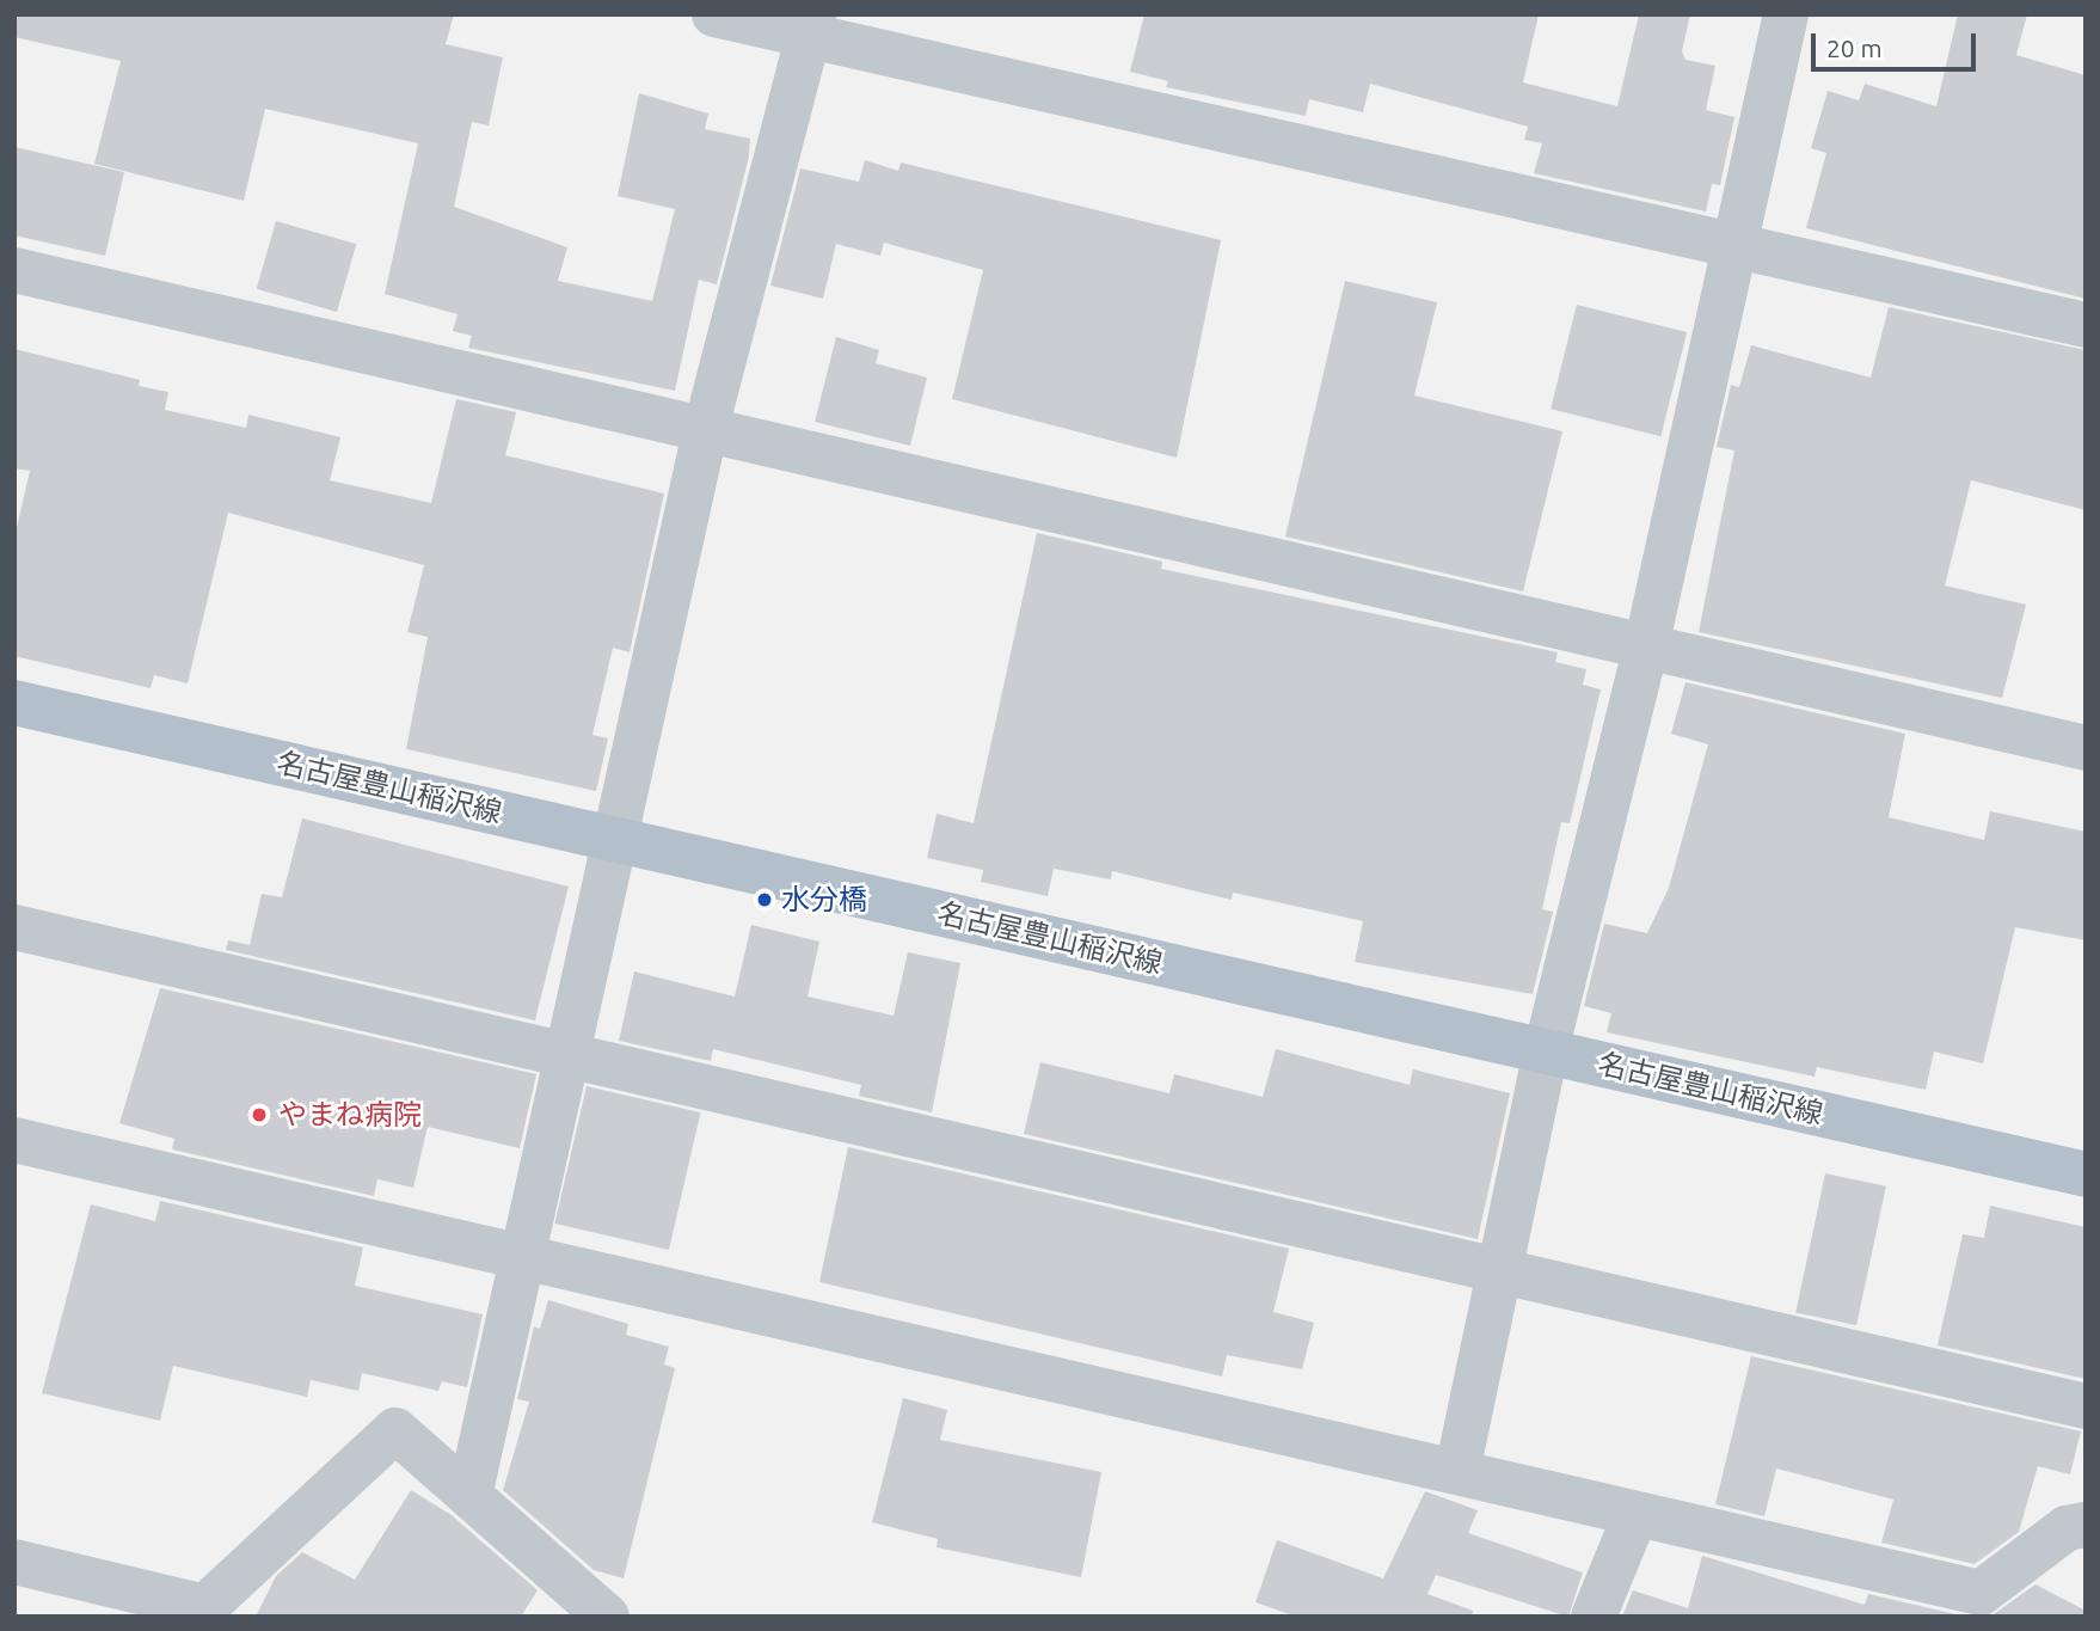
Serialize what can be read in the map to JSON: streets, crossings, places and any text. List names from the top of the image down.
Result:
{
  "streets": {
    "main road": ["名古屋豊山稲沢線"]
  },
  "places": ["水分橋", "やまね病院"],
  "scale_bar": "20 m"
}
